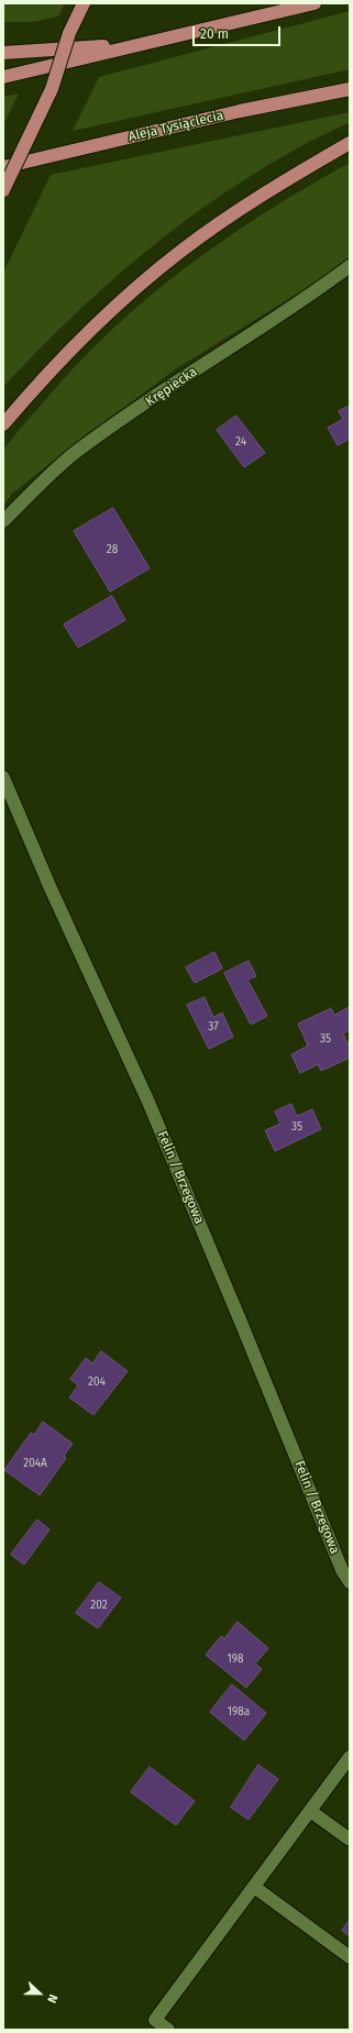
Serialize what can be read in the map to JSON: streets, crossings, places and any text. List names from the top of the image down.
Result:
{
  "streets": {
    "main road": ["Aleja Tysiąclecia"],
    "street": ["Krępiecka", "Felin / Brzegowa"]
  },
  "house_numbers": [
    "24",
    "28",
    "37",
    "35",
    "35",
    "204",
    "204A",
    "202",
    "198",
    "198a"
  ],
  "scale_bar": "20 m",
  "north": "right"
}
